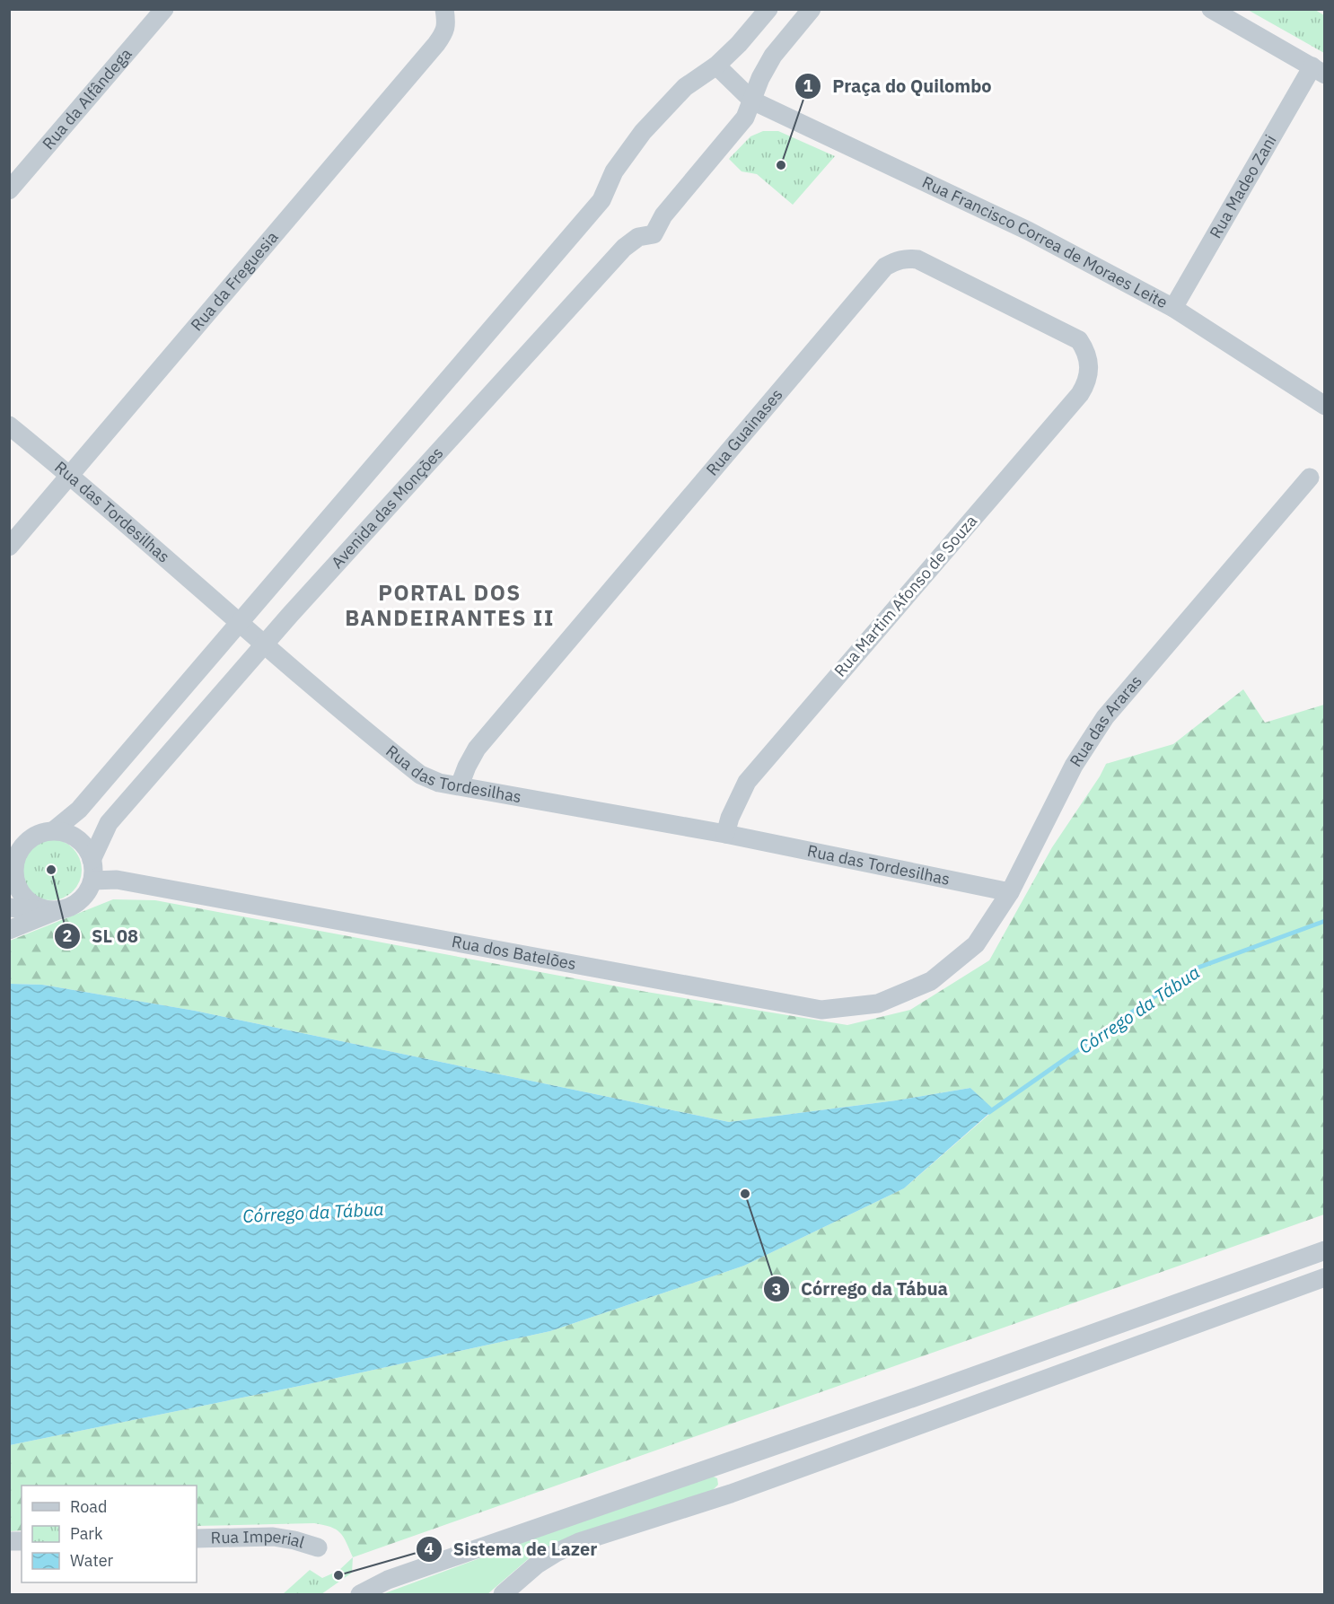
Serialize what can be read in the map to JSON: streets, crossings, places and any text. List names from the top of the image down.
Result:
{
  "streets": {
    "street": [
      "Rua da Alfândega",
      "Rua Madeo Zani",
      "Rua Francisco Correa de Moraes Leite",
      "Rua da Freguesia",
      "Rua Guainases",
      "Avenida das Monções",
      "Rua das Tordesilhas",
      "Rua Martim Afonso de Souza",
      "Rua das Araras",
      "Rua dos Batelões",
      "Rua Imperial"
    ]
  },
  "crossings": [
    ["Rua Madeo Zani", "Rua Francisco Correa de Moraes Leite"],
    ["Rua Francisco Correa de Moraes Leite", "Avenida das Monções"],
    ["Rua da Freguesia", "Rua das Tordesilhas"],
    ["Rua Guainases", "Rua das Tordesilhas"],
    ["Rua Guainases", "Rua Martim Afonso de Souza"],
    ["Avenida das Monções", "Rua das Tordesilhas"],
    ["Avenida das Monções", "Rua dos Batelões"],
    ["Rua das Tordesilhas", "Rua Martim Afonso de Souza"],
    ["Rua das Tordesilhas", "Rua das Araras"],
    ["Rua das Araras", "Rua dos Batelões"]
  ],
  "districts": ["PORTAL DOS BANDEIRANTES II"],
  "water": ["Córrego da Tábua"],
  "places": [
    "Praça do Quilombo",
    "SL 08",
    "Córrego da Tábua",
    "Sistema de Lazer"
  ],
  "legend": ["Road", "Park", "Water"]
}
